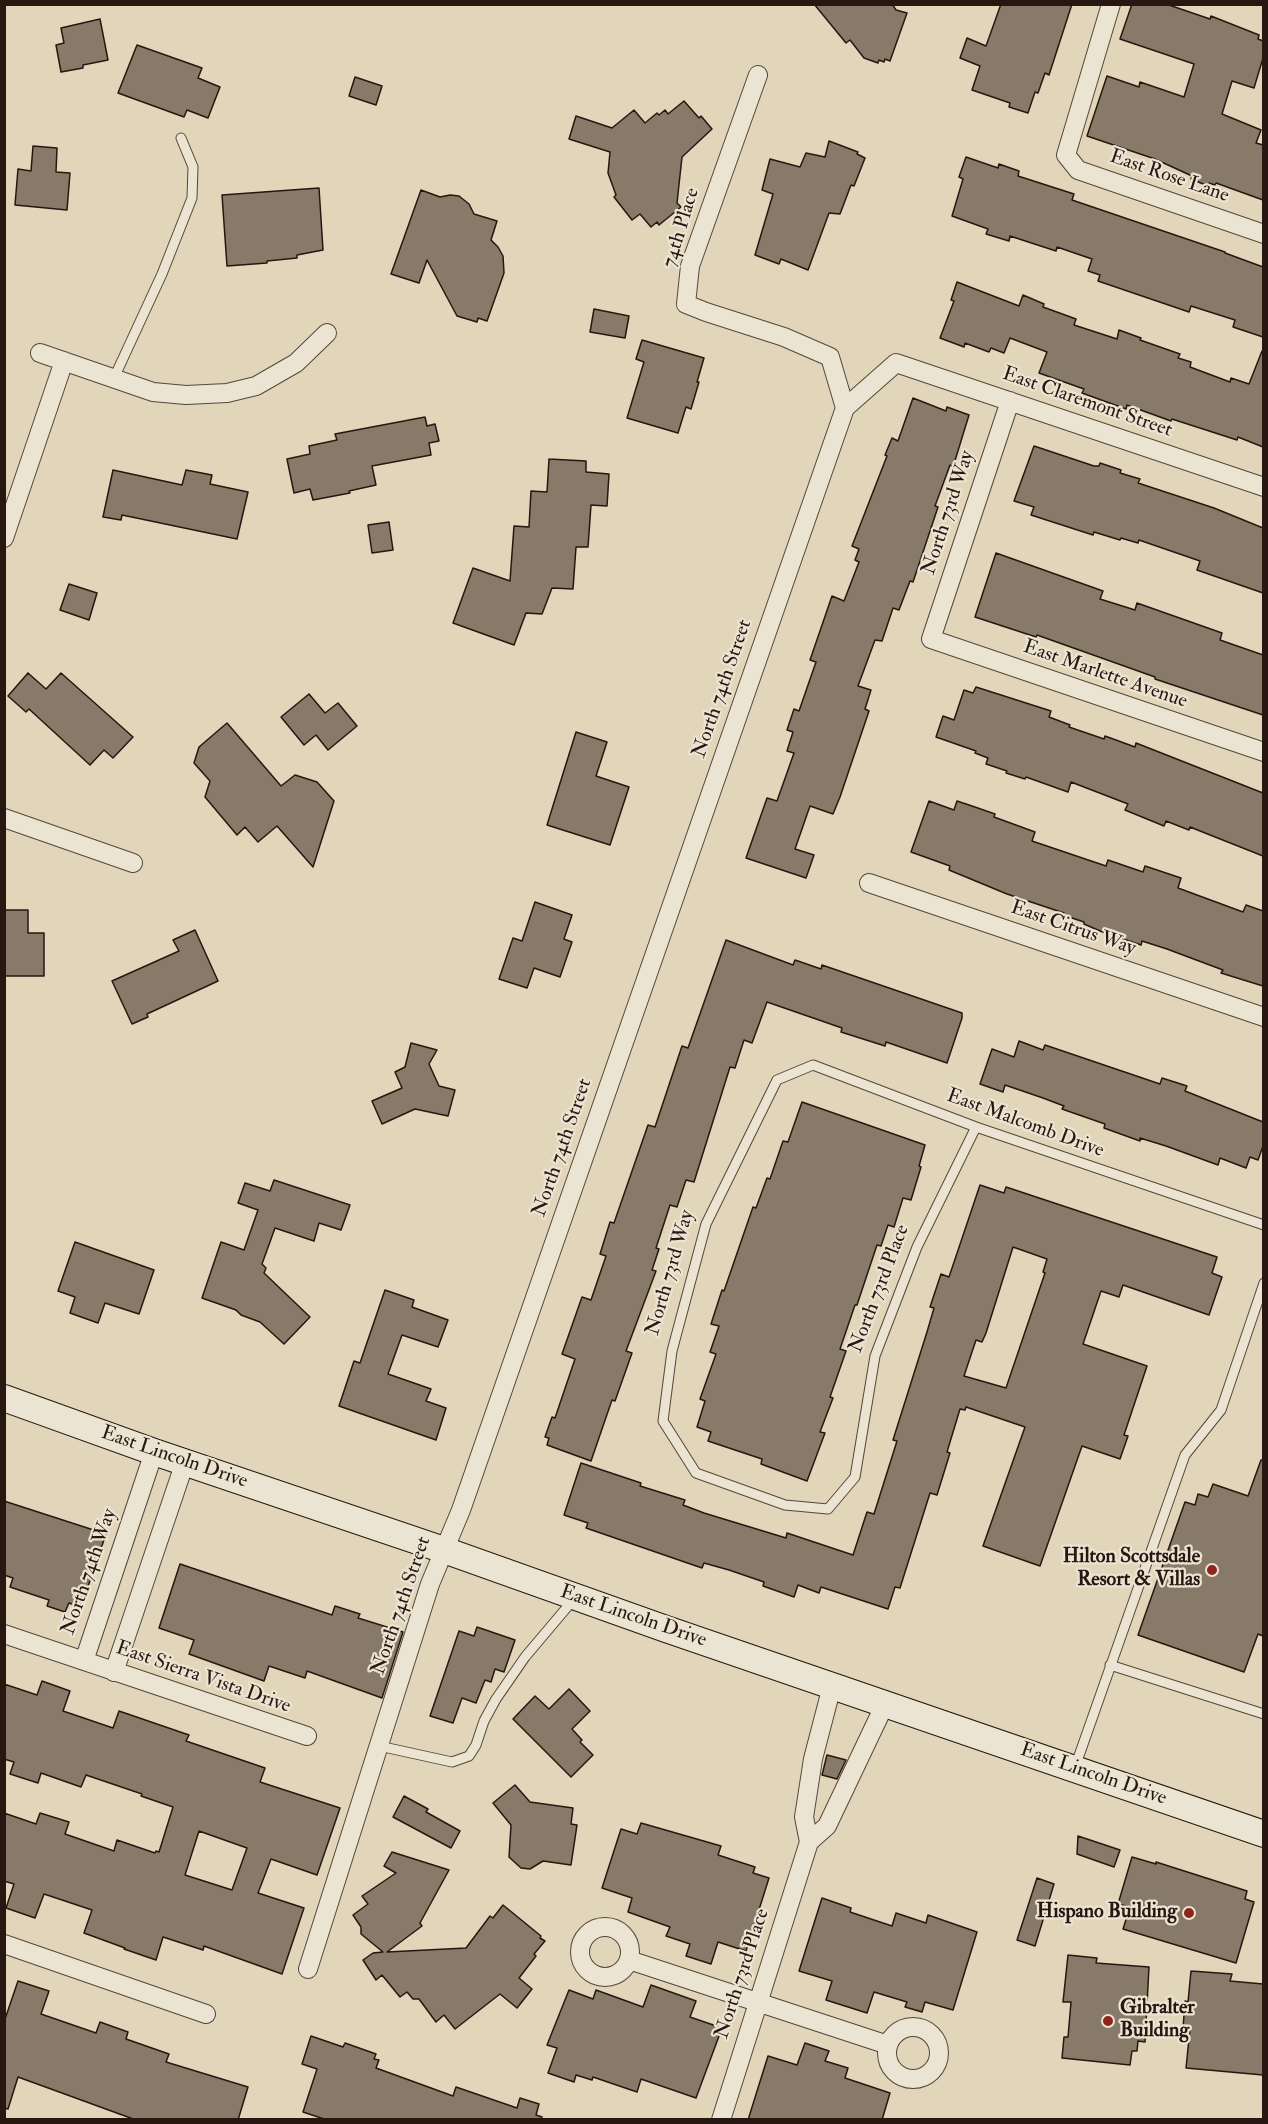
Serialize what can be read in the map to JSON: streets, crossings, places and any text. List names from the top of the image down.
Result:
{
  "streets": {
    "main road": ["East Lincoln Drive"],
    "street": [
      "East Rose Lane",
      "74th Place",
      "East Claremont Street",
      "North 73rd Way",
      "East Marlette Avenue",
      "North 74th Street",
      "East Citrus Way",
      "North 73rd Place",
      "North 74th Way",
      "East Sierra Vista Drive"
    ],
    "lane": ["East Malcomb Drive"]
  },
  "crossings": [
    ["74th Place", "North 74th Street"],
    ["East Claremont Street", "North 73rd Way"],
    ["East Claremont Street", "North 74th Street"],
    ["North 73rd Way", "East Marlette Avenue"],
    ["North 73rd Way", "East Malcomb Drive"],
    ["North 73rd Way", "North 73rd Place"],
    ["North 74th Street", "East Lincoln Drive"],
    ["East Malcomb Drive", "North 73rd Place"],
    ["North 73rd Place", "East Lincoln Drive"],
    ["East Lincoln Drive", "North 74th Way"],
    ["North 74th Way", "East Sierra Vista Drive"]
  ],
  "places": ["Hilton Scottsdale Resort & Villas", "Hispano Building", "Gibralter Building"]
}
